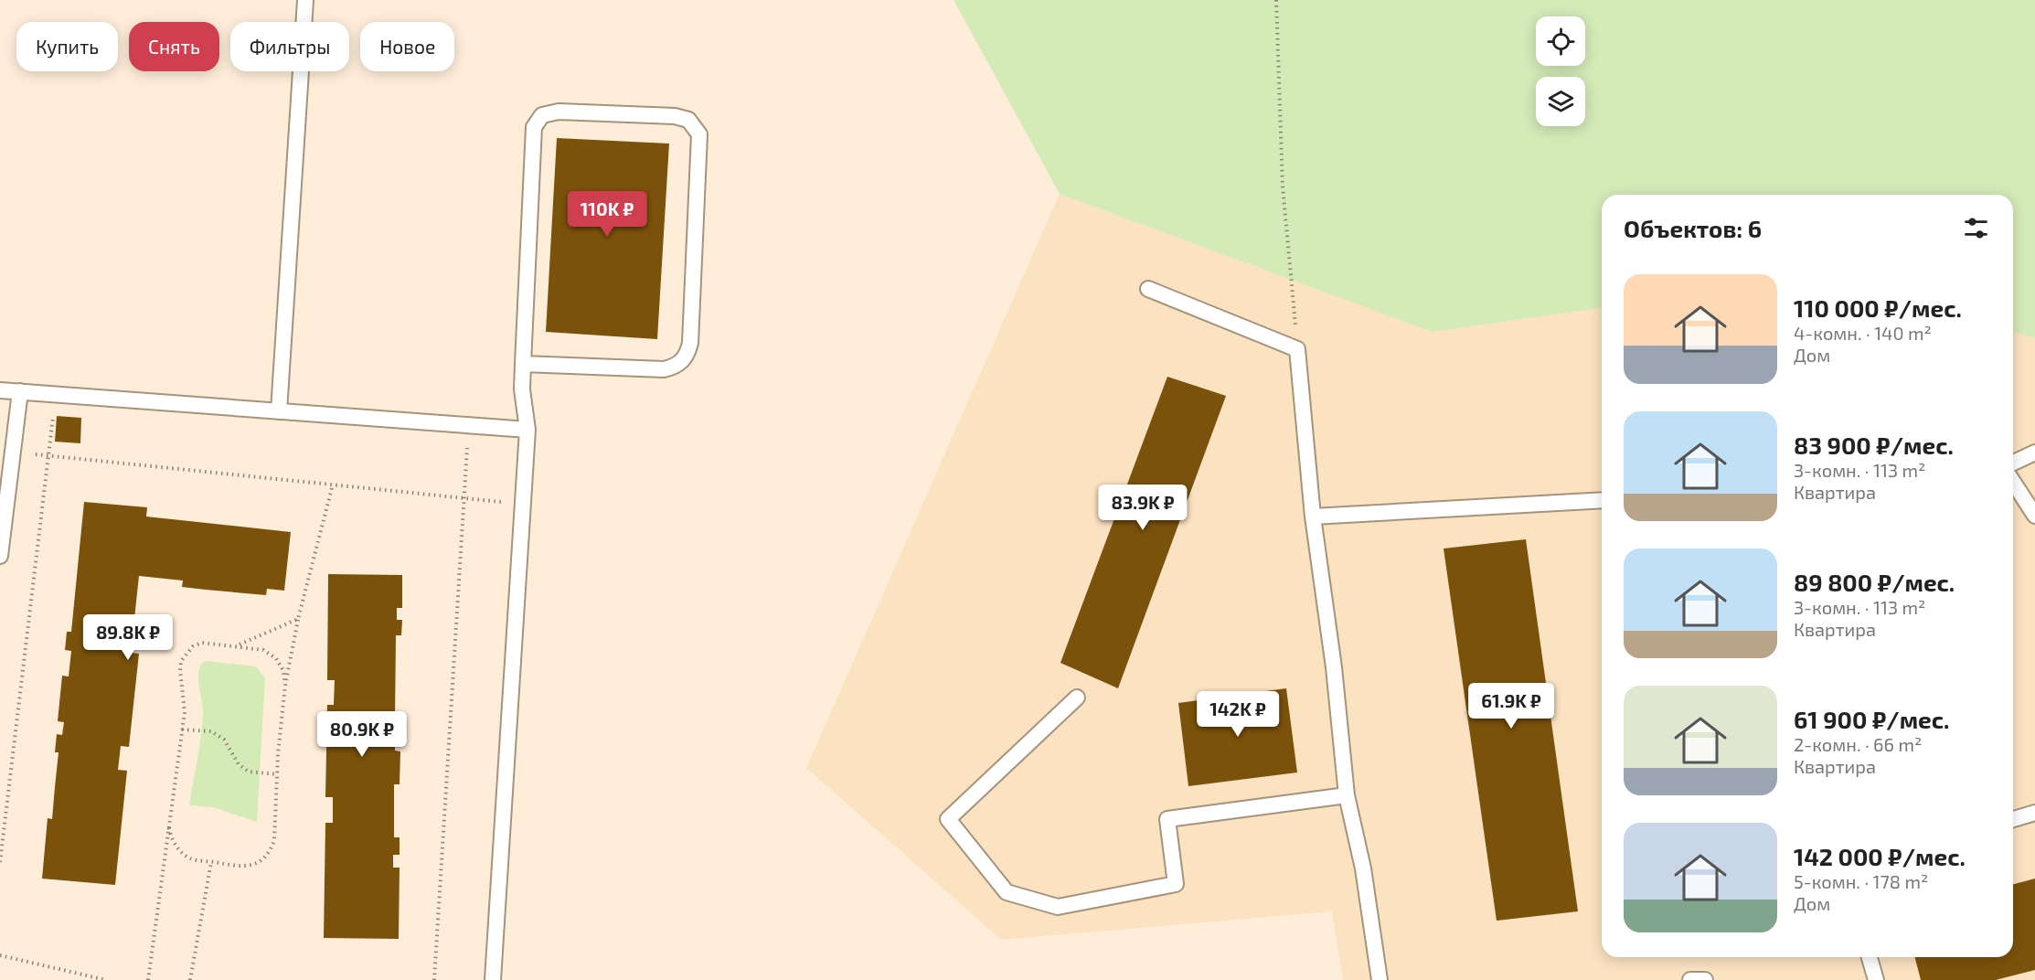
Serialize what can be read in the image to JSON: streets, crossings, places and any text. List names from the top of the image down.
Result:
{
  "page": {
    "chip": [
      "Купить",
      "Снять",
      "Фильтры",
      "Новое"
    ],
    "price": [
      "110K ₽",
      "83.9K ₽",
      "89.8K ₽",
      "61.9K ₽",
      "142K ₽",
      "80.9K ₽"
    ],
    "heading": "Объектов: 6",
    "list": [
      {
        "name": "110 000 ₽/мес.",
        "note": "4-комн. · 140 m² · Дом"
      },
      {
        "name": "83 900 ₽/мес.",
        "note": "3-комн. · 113 m² · Квартира"
      },
      {
        "name": "89 800 ₽/мес.",
        "note": "3-комн. · 113 m² · Квартира"
      },
      {
        "name": "61 900 ₽/мес.",
        "note": "2-комн. · 66 m² · Квартира"
      },
      {
        "name": "142 000 ₽/мес.",
        "note": "5-комн. · 178 m² · Дом"
      }
    ]
  }
}
